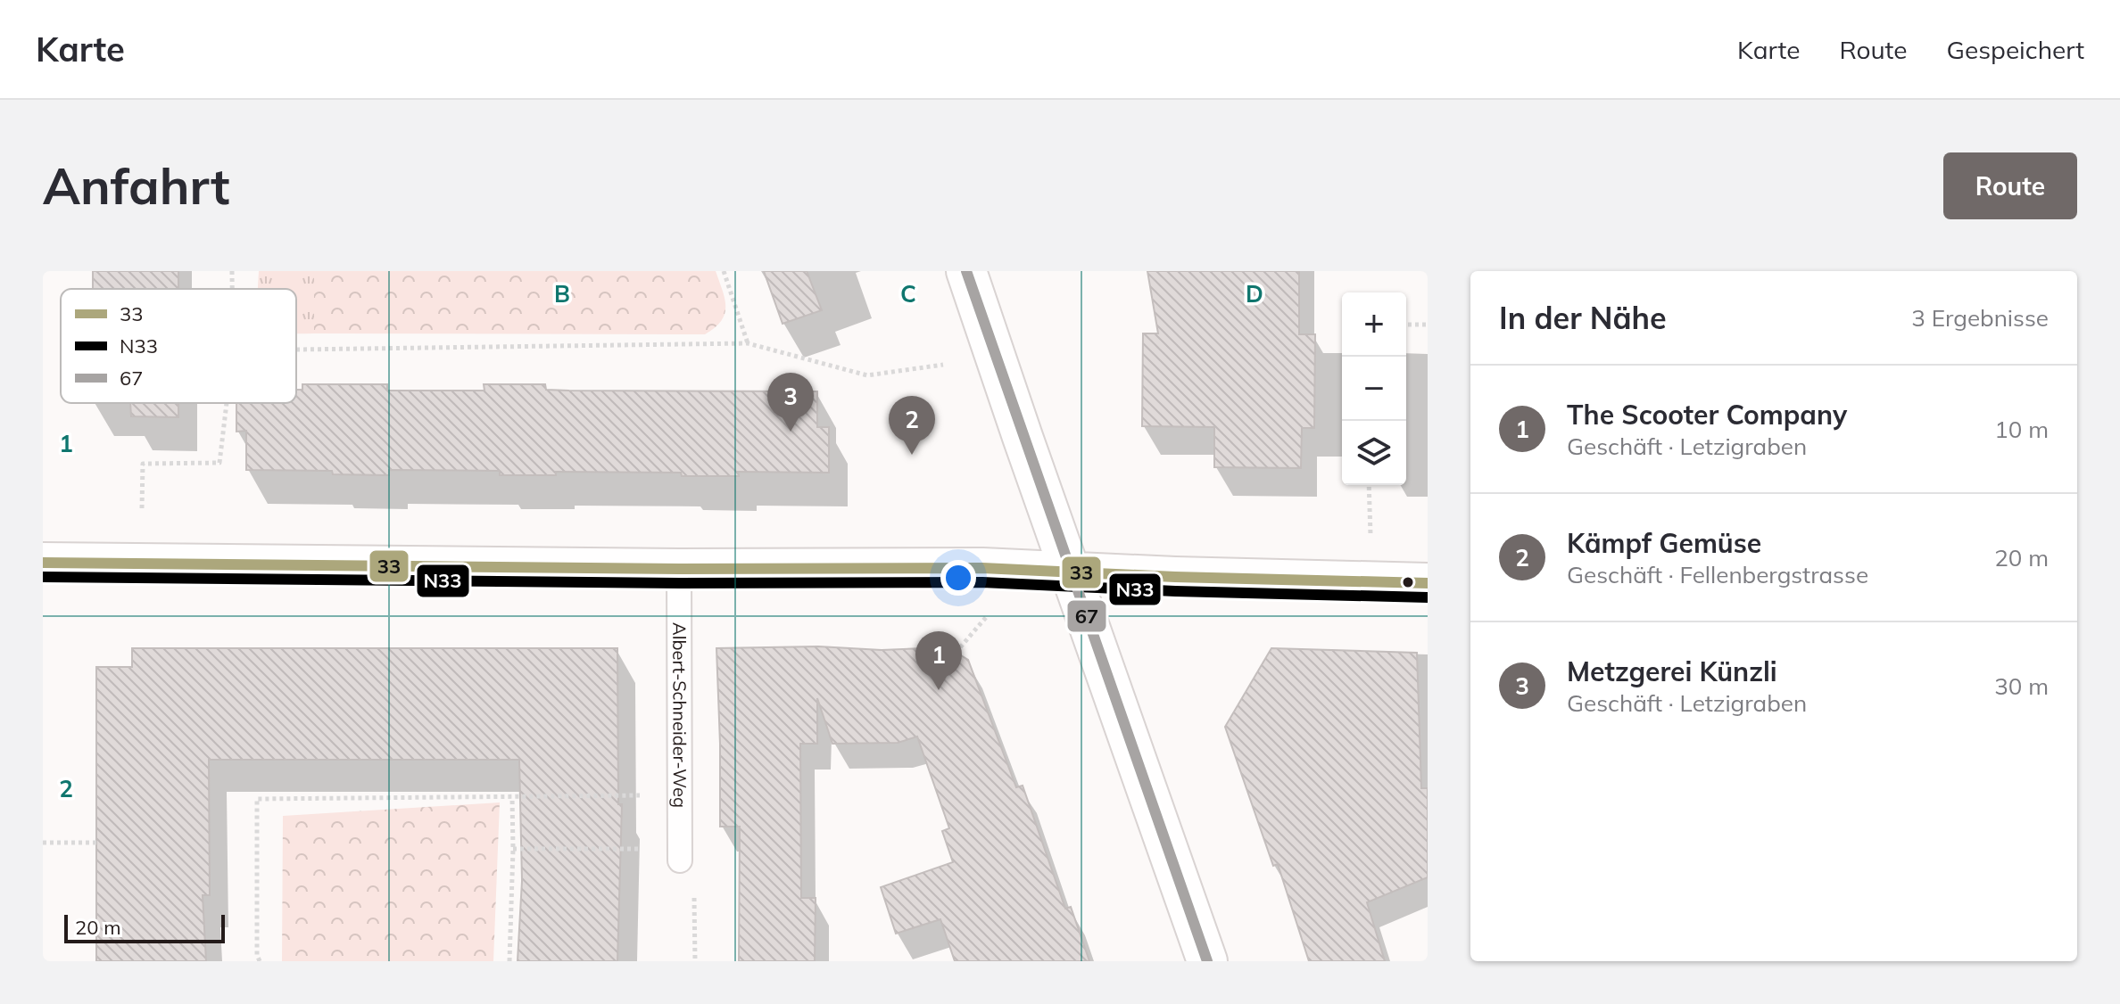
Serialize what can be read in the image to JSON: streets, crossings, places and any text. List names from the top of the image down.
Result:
{
  "streets": {
    "lane": ["Albert-Schneider-Weg"]
  },
  "lines": ["transit line 67", "transit line 33", "transit line N33"],
  "legend": ["33", "N33", "67"],
  "scale_bar": "20 m",
  "page": {
    "header": "Karte",
    "nav": ["Karte", "Route", "Gespeichert"],
    "buttons": "Route",
    "title": "Anfahrt",
    "heading": ["In der Nähe", "3 Ergebnisse"],
    "map_buttons": ["+", "−"],
    "list": [
      {
        "mark": "1",
        "name": "The Scooter Company",
        "note": "Geschäft · Letzigraben",
        "value": "10 m"
      },
      {
        "mark": "2",
        "name": "Kämpf Gemüse",
        "note": "Geschäft · Fellenbergstrasse",
        "value": "20 m"
      },
      {
        "mark": "3",
        "name": "Metzgerei Künzli",
        "note": "Geschäft · Letzigraben",
        "value": "30 m"
      }
    ],
    "pins": ["3", "2", "1"],
    "scale": "20 m"
  },
  "grid": {
    "columns": ["B", "C", "D"],
    "rows": ["1", "2"]
  }
}
